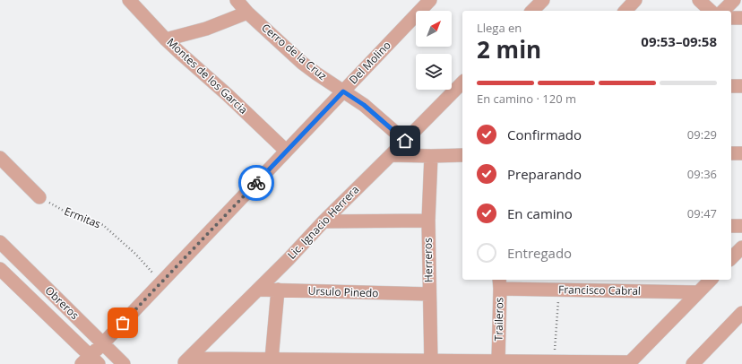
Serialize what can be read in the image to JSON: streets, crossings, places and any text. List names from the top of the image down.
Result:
{
  "streets": {
    "street": [
      "Cerro de la Cruz",
      "Del Molino",
      "Montes de los Garcia",
      "Lic. Ignacio Herrera",
      "Herreros",
      "Francisco Cabral",
      "Ursulo Pinedo",
      "Obreros",
      "Traileros"
    ],
    "path": ["Ermitas"]
  },
  "crossings": [
    ["Cerro de la Cruz", "Del Molino"],
    ["Cerro de la Cruz", "Lic. Ignacio Herrera"],
    ["Del Molino", "Montes de los Garcia"],
    ["Del Molino", "Ermitas"],
    ["Del Molino", "Obreros"],
    ["Lic. Ignacio Herrera", "Ursulo Pinedo"],
    ["Herreros", "Ursulo Pinedo"],
    ["Francisco Cabral", "Traileros"]
  ],
  "north": "top right",
  "page": {
    "heading": ["2 min", "Llega en", "09:53–09:58"],
    "bar": "En camino · 120 m",
    "list": [
      ["Confirmado", "09:29"],
      ["Preparando", "09:36"],
      ["En camino", "09:47"],
      "Entregado"
    ]
  }
}
